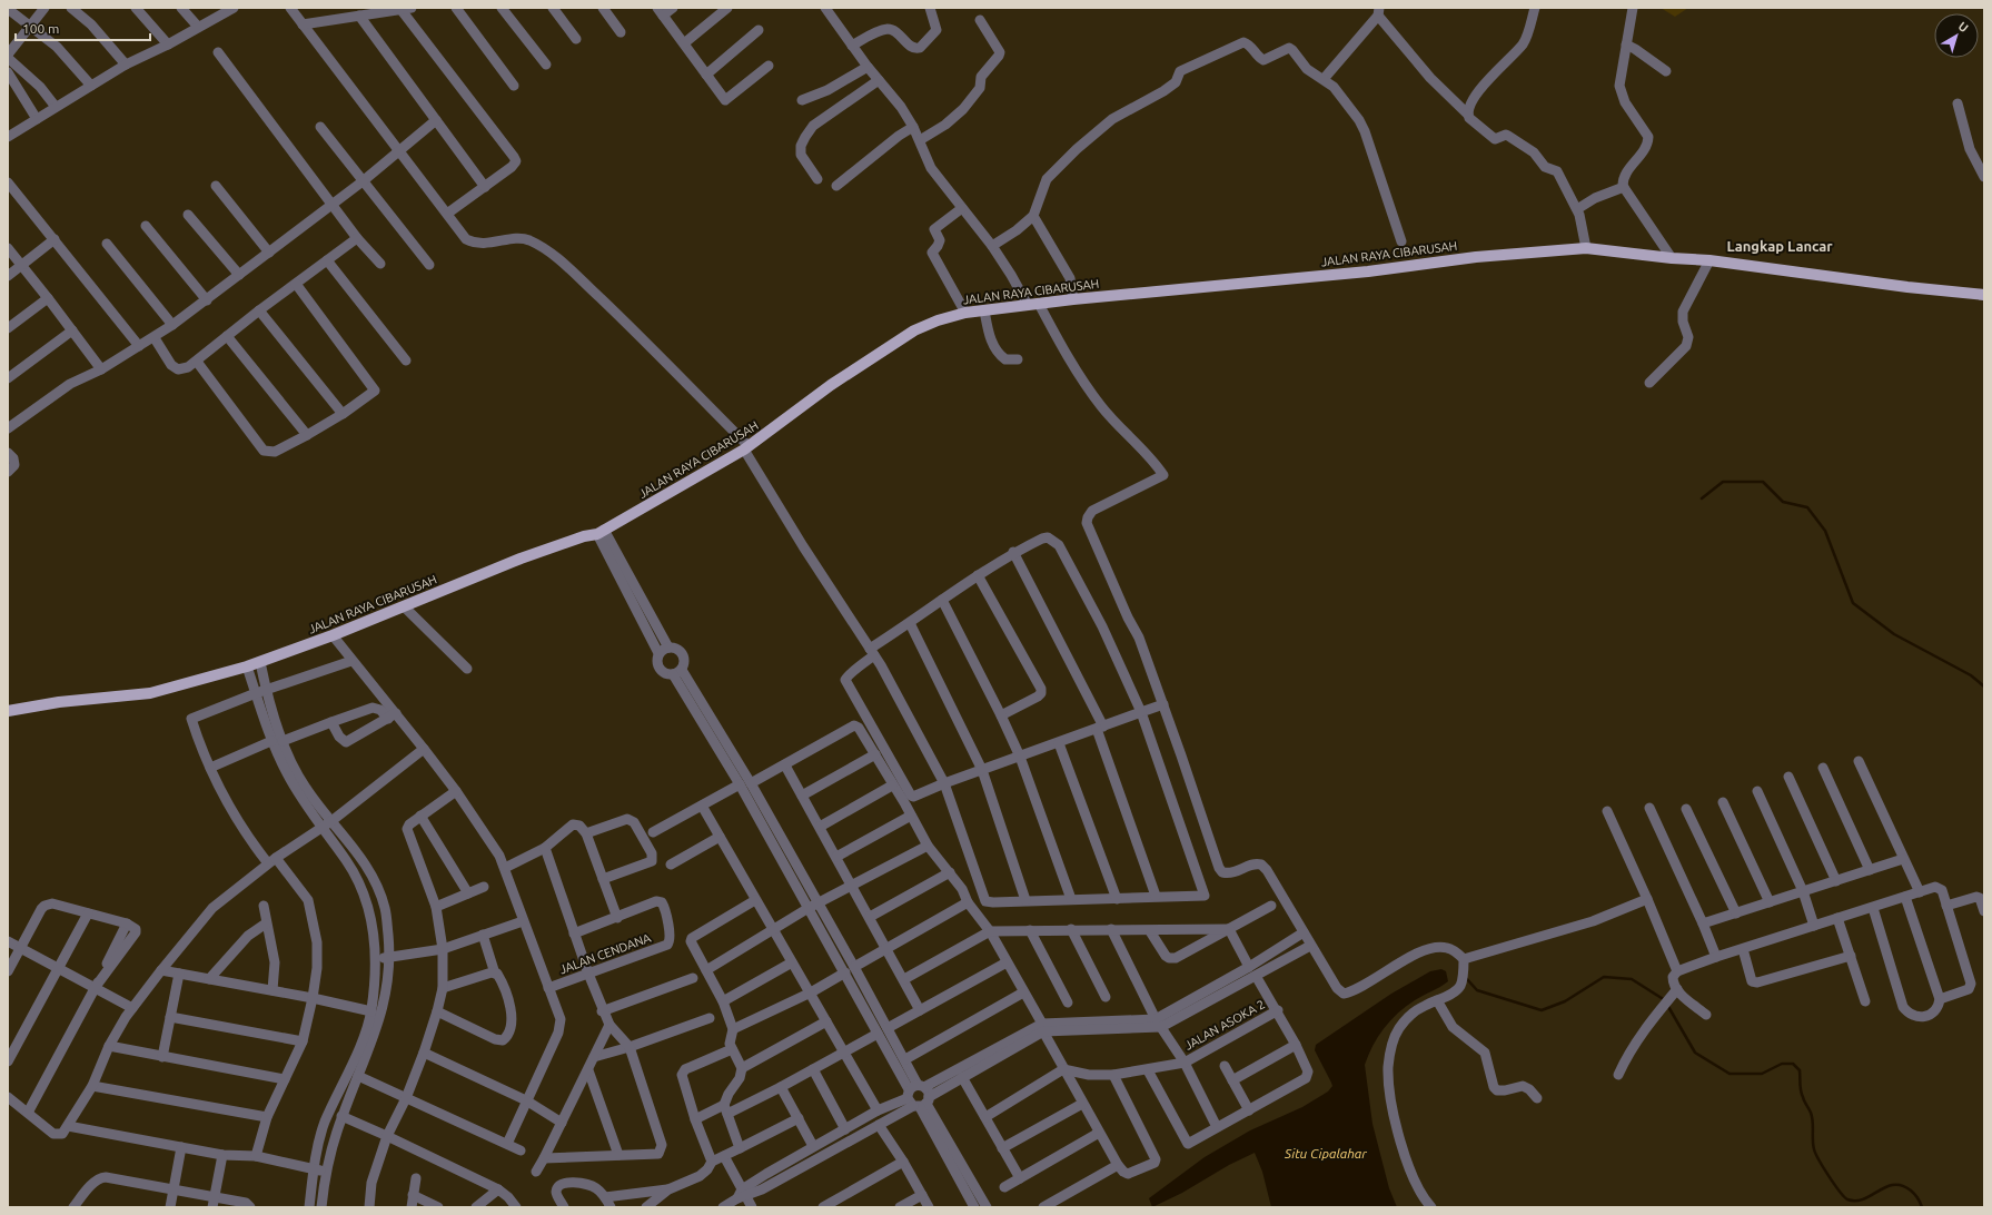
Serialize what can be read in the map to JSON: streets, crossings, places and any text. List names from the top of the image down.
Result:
{
  "streets": {
    "main road": ["JALAN RAYA CIBARUSAH"],
    "street": ["JALAN CENDANA", "JALAN ASOKA 2"]
  },
  "districts": ["Langkap Lancar"],
  "water": ["Situ Cipalahar"],
  "scale_bar": "100 m",
  "north": "top right"
}
